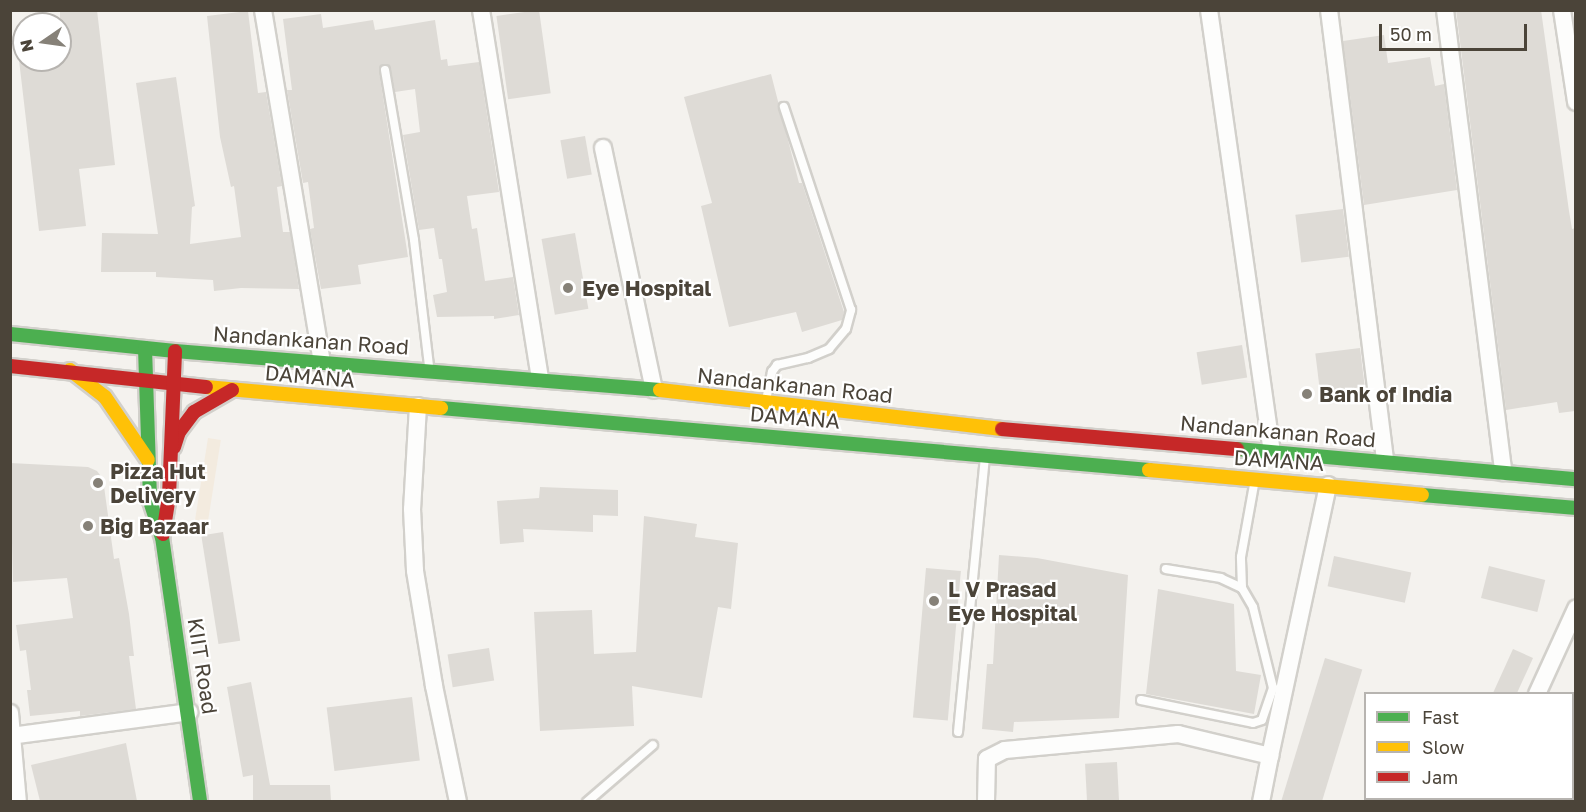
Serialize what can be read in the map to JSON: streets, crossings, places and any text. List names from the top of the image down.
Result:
{
  "streets": {
    "main road": ["Nandankanan Road", "DAMANA", "KIIT Road"]
  },
  "crossings": [
    ["Nandankanan Road", "KIIT Road"],
    ["DAMANA", "KIIT Road"]
  ],
  "places": [
    "Eye Hospital",
    "Bank of India",
    "Pizza Hut Delivery",
    "Big Bazaar",
    "L V Prasad Eye Hospital"
  ],
  "legend": ["Fast", "Slow", "Jam"],
  "scale_bar": "50 m",
  "north": "left"
}
